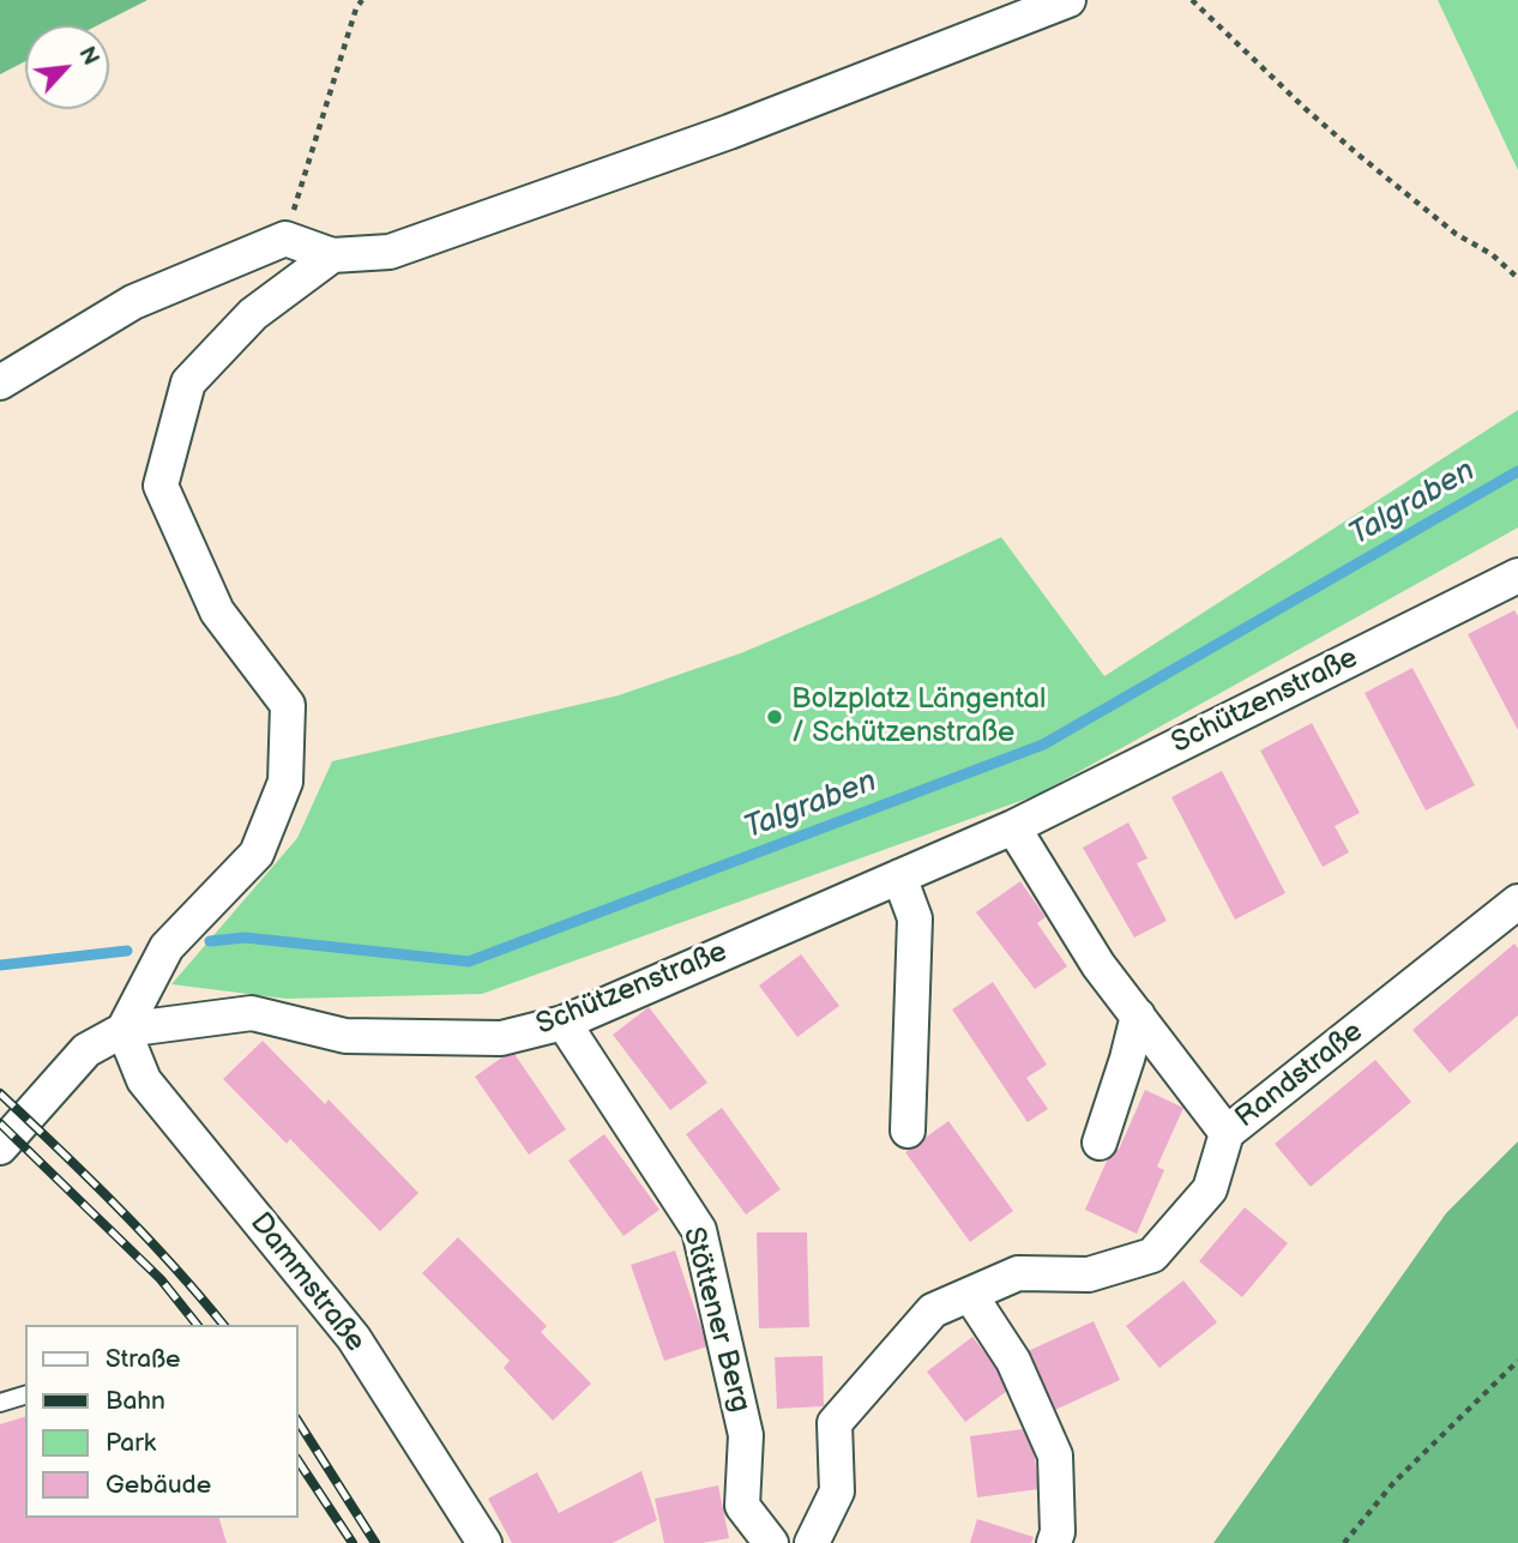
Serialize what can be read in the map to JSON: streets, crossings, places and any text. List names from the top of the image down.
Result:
{
  "streets": {
    "street": [
      "Schützenstraße",
      "Randstraße",
      "Dammstraße",
      "Stöttener Berg"
    ]
  },
  "crossings": [
    ["Schützenstraße", "Dammstraße"],
    ["Schützenstraße", "Stöttener Berg"]
  ],
  "water": ["Talgraben"],
  "places": ["Bolzplatz Längental / Schützenstraße"],
  "legend": [
    "Straße",
    "Bahn",
    "Park",
    "Gebäude"
  ],
  "north": "top right"
}
